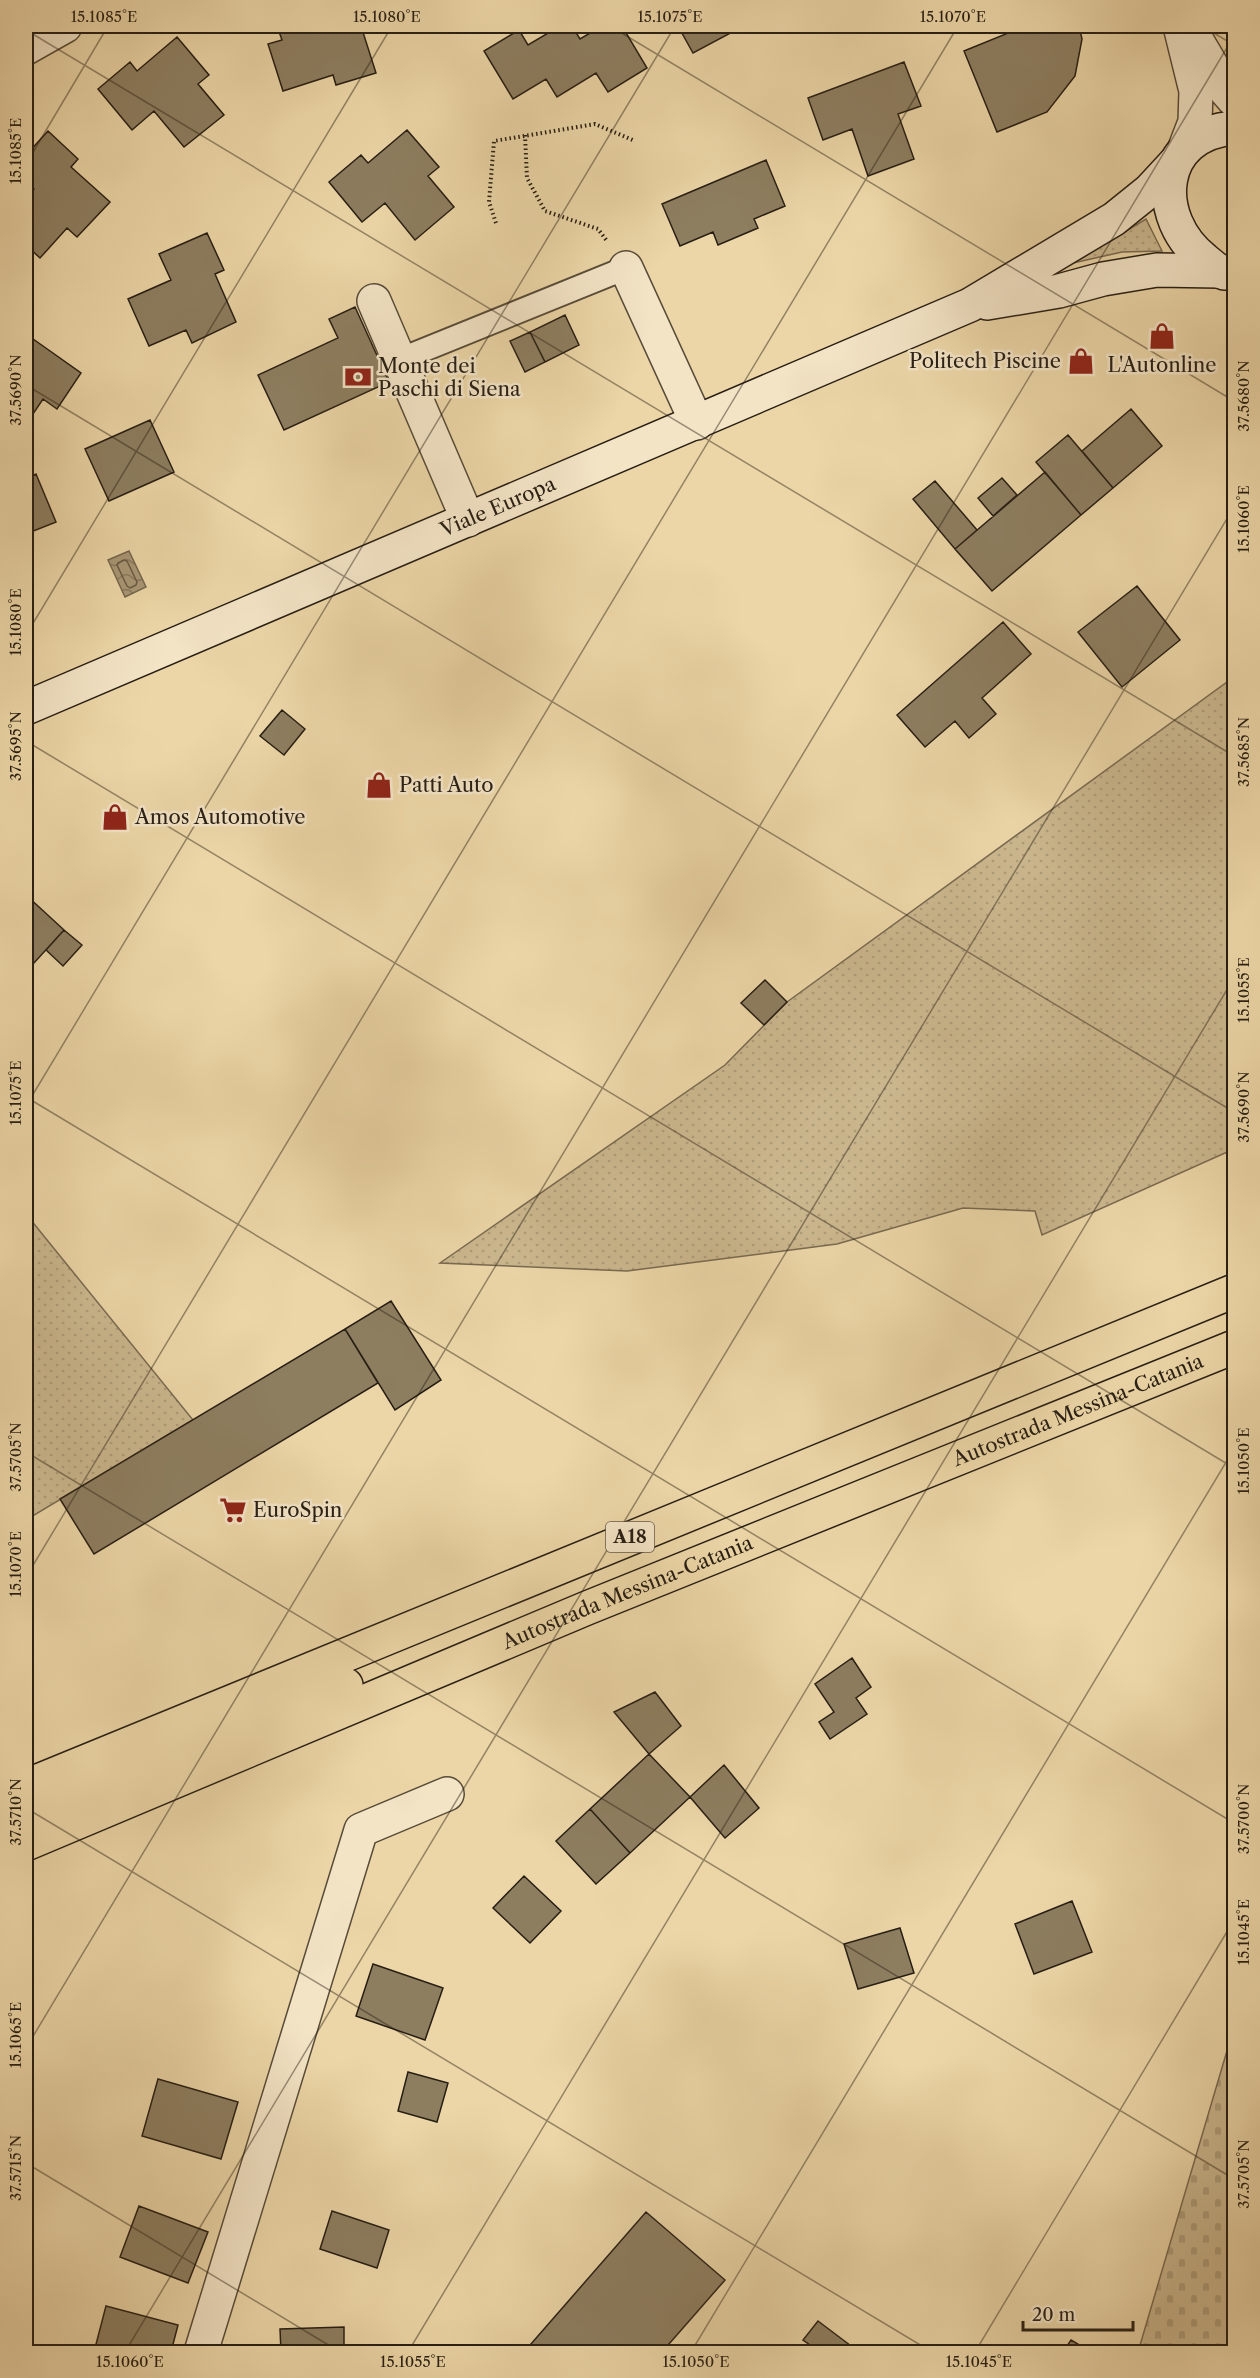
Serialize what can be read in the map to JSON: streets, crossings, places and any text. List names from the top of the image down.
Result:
{
  "streets": {
    "highway": ["Autostrada Messina-Catania", "A18"],
    "main road": ["Viale Europa"]
  },
  "places": {
    "shop": [
      "L'Autonline",
      "Politech Piscine",
      "Patti Auto",
      "Amos Automotive"
    ],
    "bank": ["Monte dei Paschi di Siena"],
    "supermarket": ["EuroSpin"]
  },
  "scale_bar": "20 m",
  "coordinates": [
    "15.1085°E",
    "15.1080°E",
    "15.1075°E",
    "15.1070°E",
    "37.5690°N",
    "37.5680°N",
    "15.1060°E",
    "37.5695°N",
    "37.5685°N",
    "15.1055°E",
    "37.5705°N",
    "15.1050°E",
    "37.5710°N",
    "37.5700°N",
    "15.1045°E",
    "15.1065°E",
    "37.5715°N"
  ]
}
